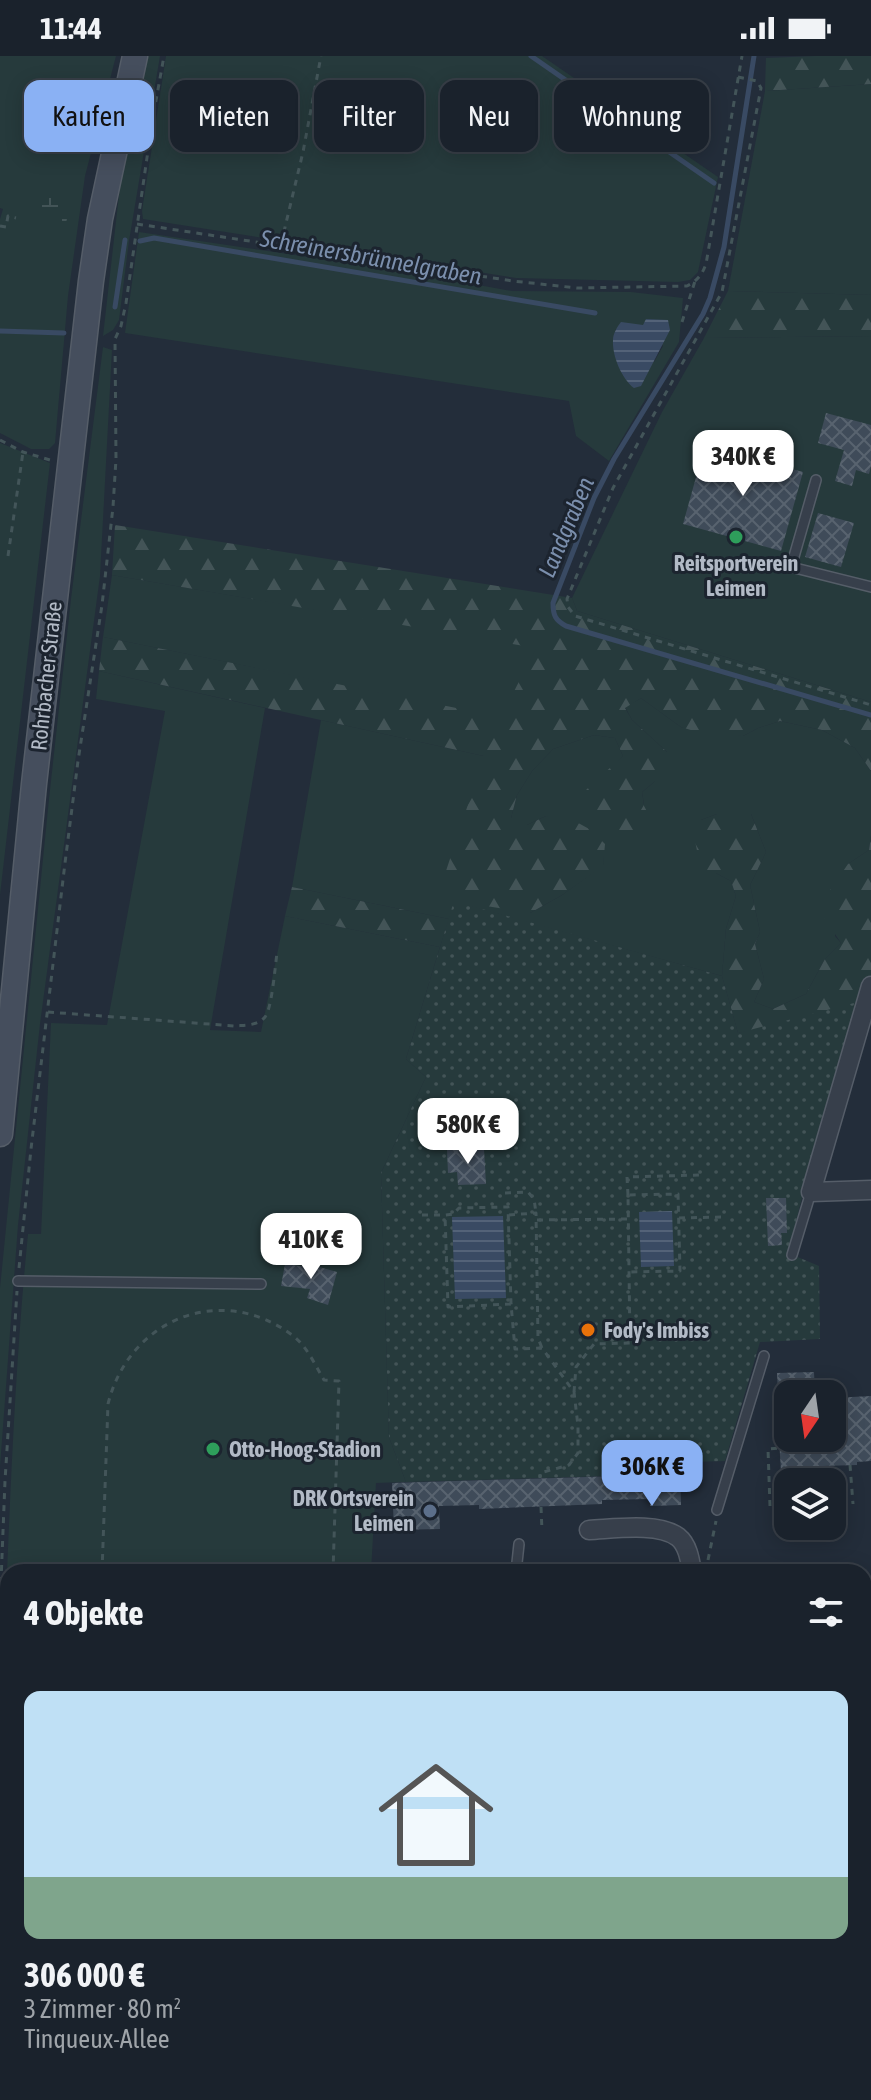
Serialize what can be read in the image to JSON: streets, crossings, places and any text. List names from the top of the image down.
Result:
{
  "streets": {
    "main road": ["Rohrbacher Straße"]
  },
  "water": ["Schreinersbrünnelgraben", "Landgraben"],
  "places": [
    "Reitsportverein Leimen",
    "Fody's Imbiss",
    "Otto-Hoog-Stadion",
    "DRK Ortsverein Leimen"
  ],
  "north": "bottom",
  "page": {
    "status": "11:44",
    "chip": [
      "Kaufen",
      "Mieten",
      "Filter",
      "Neu",
      "Wohnung"
    ],
    "price": [
      "340K €",
      "580K €",
      "410K €",
      "306K €"
    ],
    "heading": "4 Objekte",
    "list": [
      {
        "name": "306 000 €",
        "note": "3 Zimmer · 80 m² · Tinqueux-Allee"
      }
    ]
  }
}
